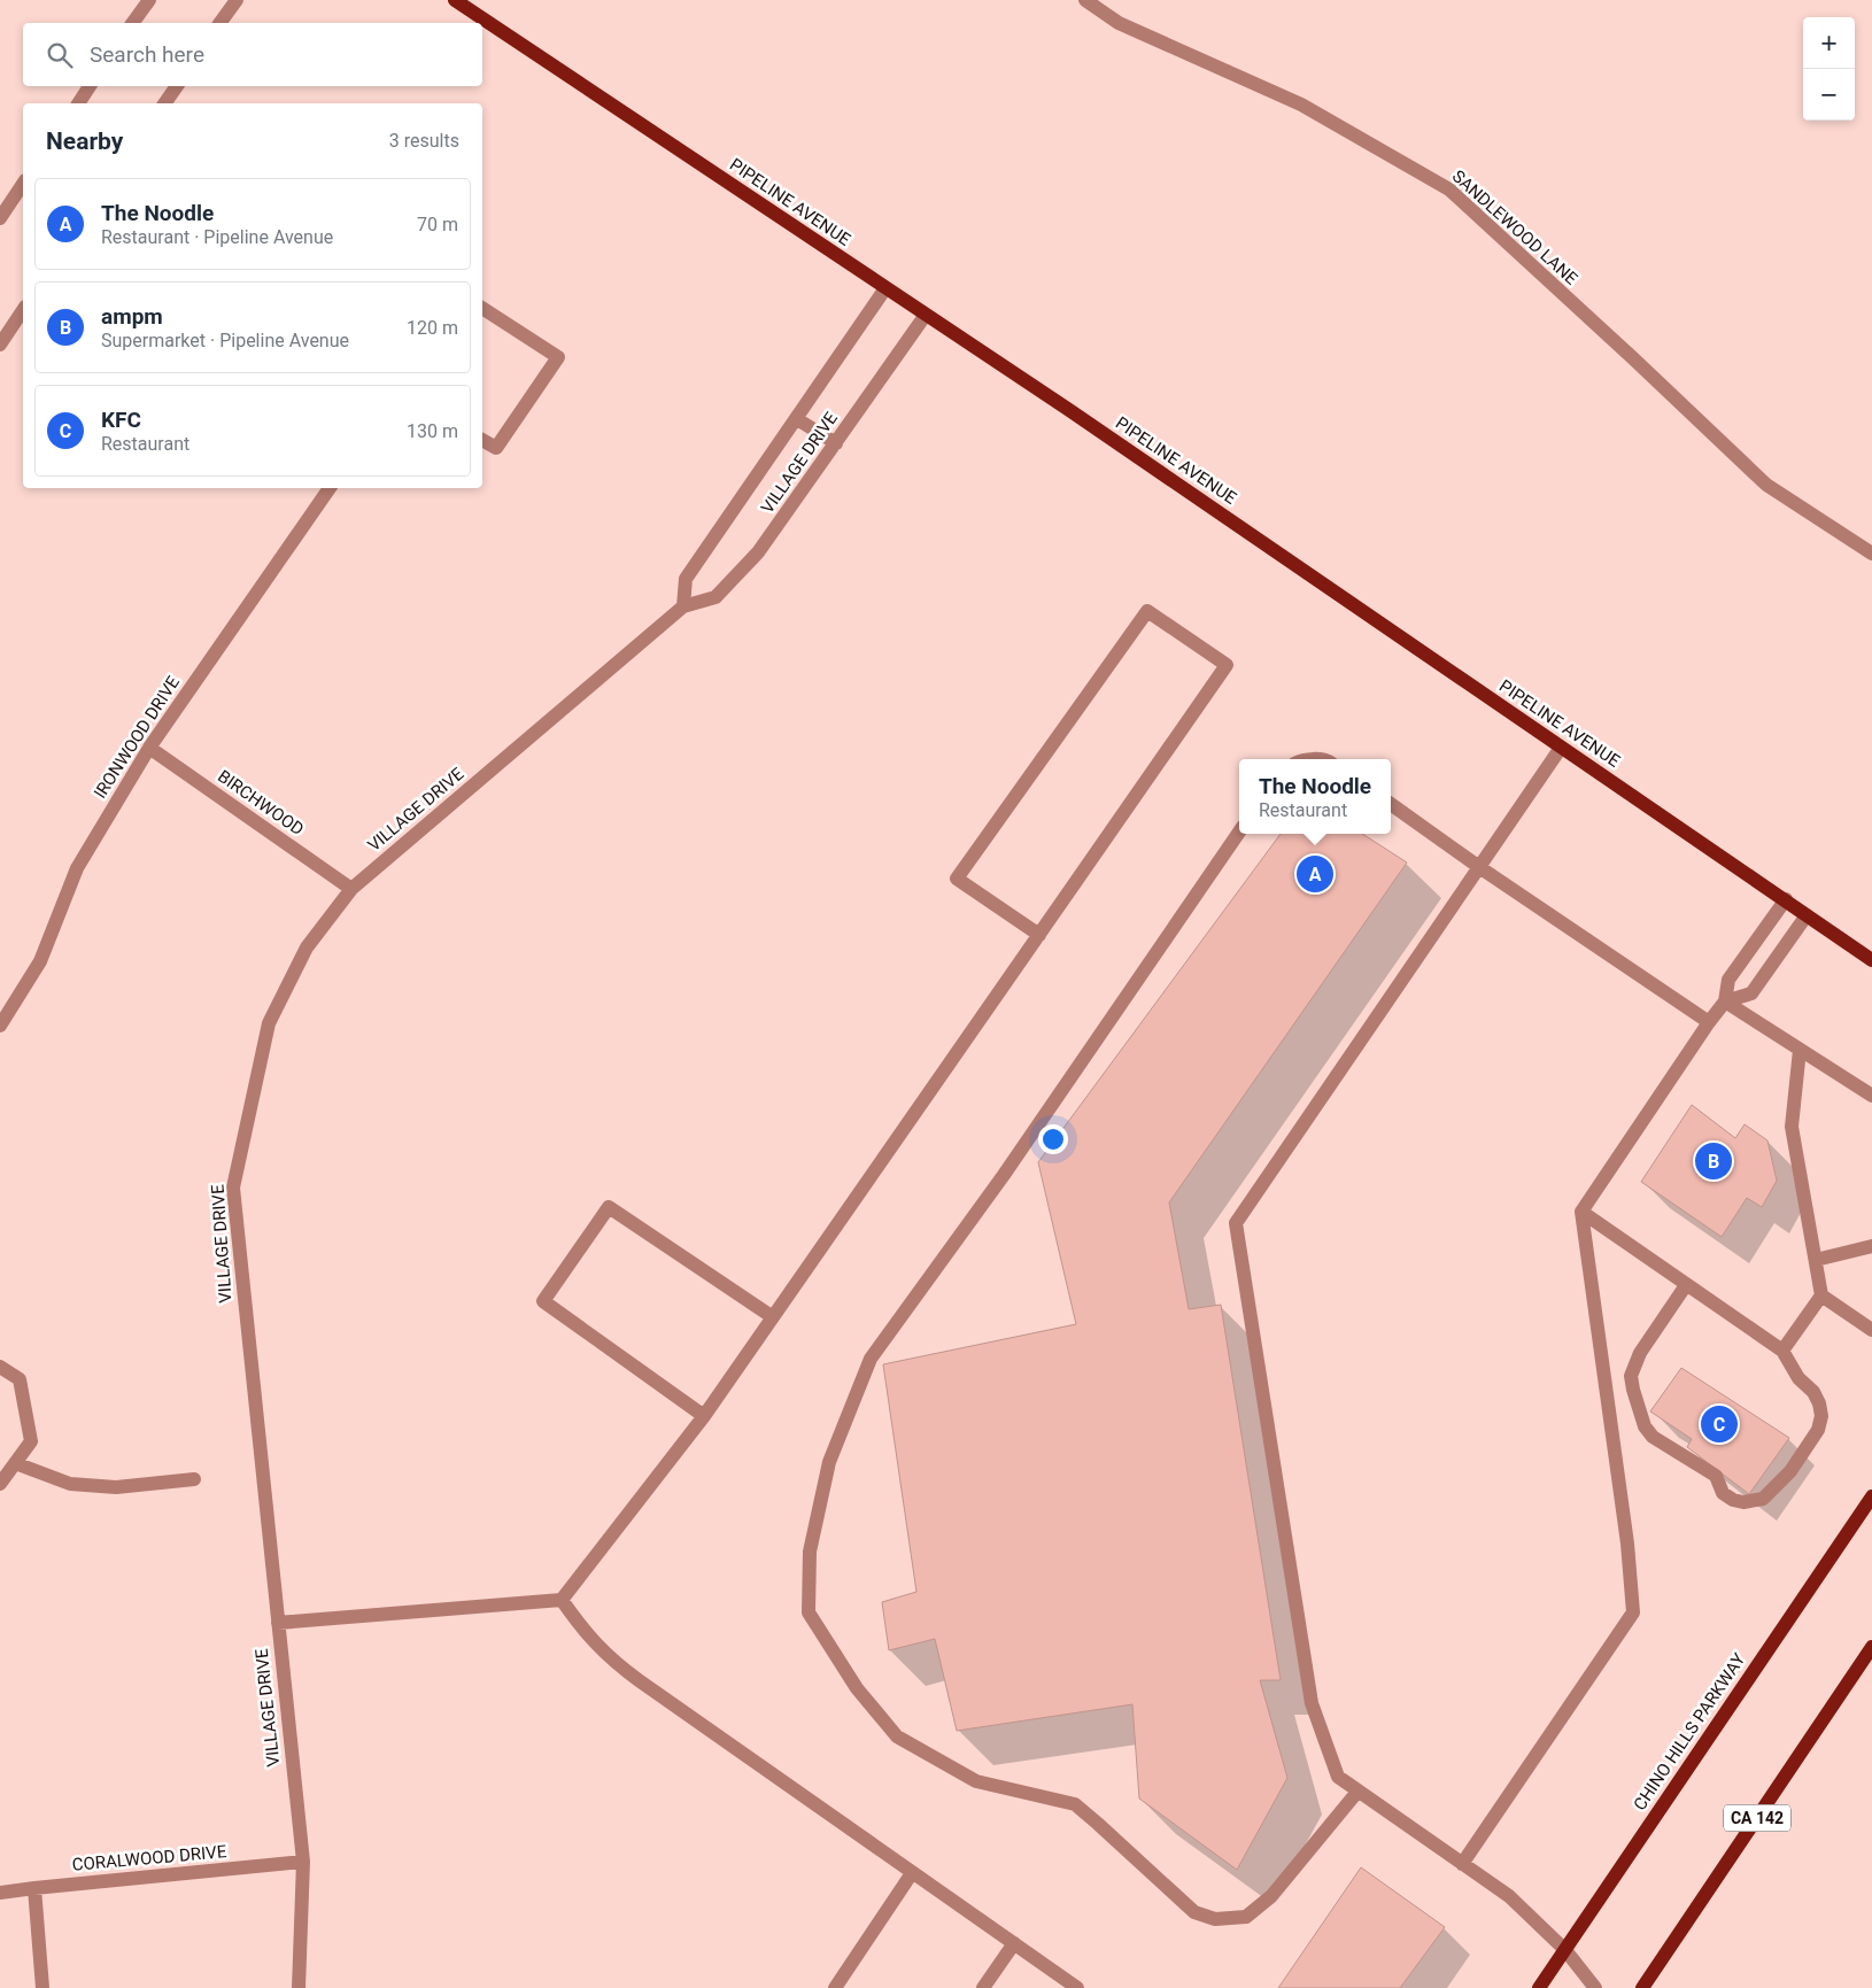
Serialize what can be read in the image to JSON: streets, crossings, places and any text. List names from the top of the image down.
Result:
{
  "streets": {
    "main road": ["PIPELINE AVENUE", "CHINO HILLS PARKWAY", "CA 142"],
    "street": [
      "SANDLEWOOD LANE",
      "VILLAGE DRIVE",
      "IRONWOOD DRIVE",
      "BIRCHWOOD",
      "CORALWOOD DRIVE"
    ]
  },
  "crossings": [
    ["PIPELINE AVENUE", "VILLAGE DRIVE"],
    ["VILLAGE DRIVE", "BIRCHWOOD"],
    ["VILLAGE DRIVE", "CORALWOOD DRIVE"],
    ["IRONWOOD DRIVE", "BIRCHWOOD"]
  ],
  "page": {
    "map_buttons": ["+", "−"],
    "search": "Search here",
    "heading": ["Nearby", "3 results"],
    "list": [
      {
        "mark": "A",
        "name": "The Noodle",
        "note": "Restaurant · Pipeline Avenue",
        "value": "70 m"
      },
      {
        "mark": "B",
        "name": "ampm",
        "note": "Supermarket · Pipeline Avenue",
        "value": "120 m"
      },
      {
        "mark": "C",
        "name": "KFC",
        "note": "Restaurant",
        "value": "130 m"
      }
    ],
    "popup": ["The Noodle", "Restaurant"],
    "pins": ["A", "B", "C"]
  }
}
